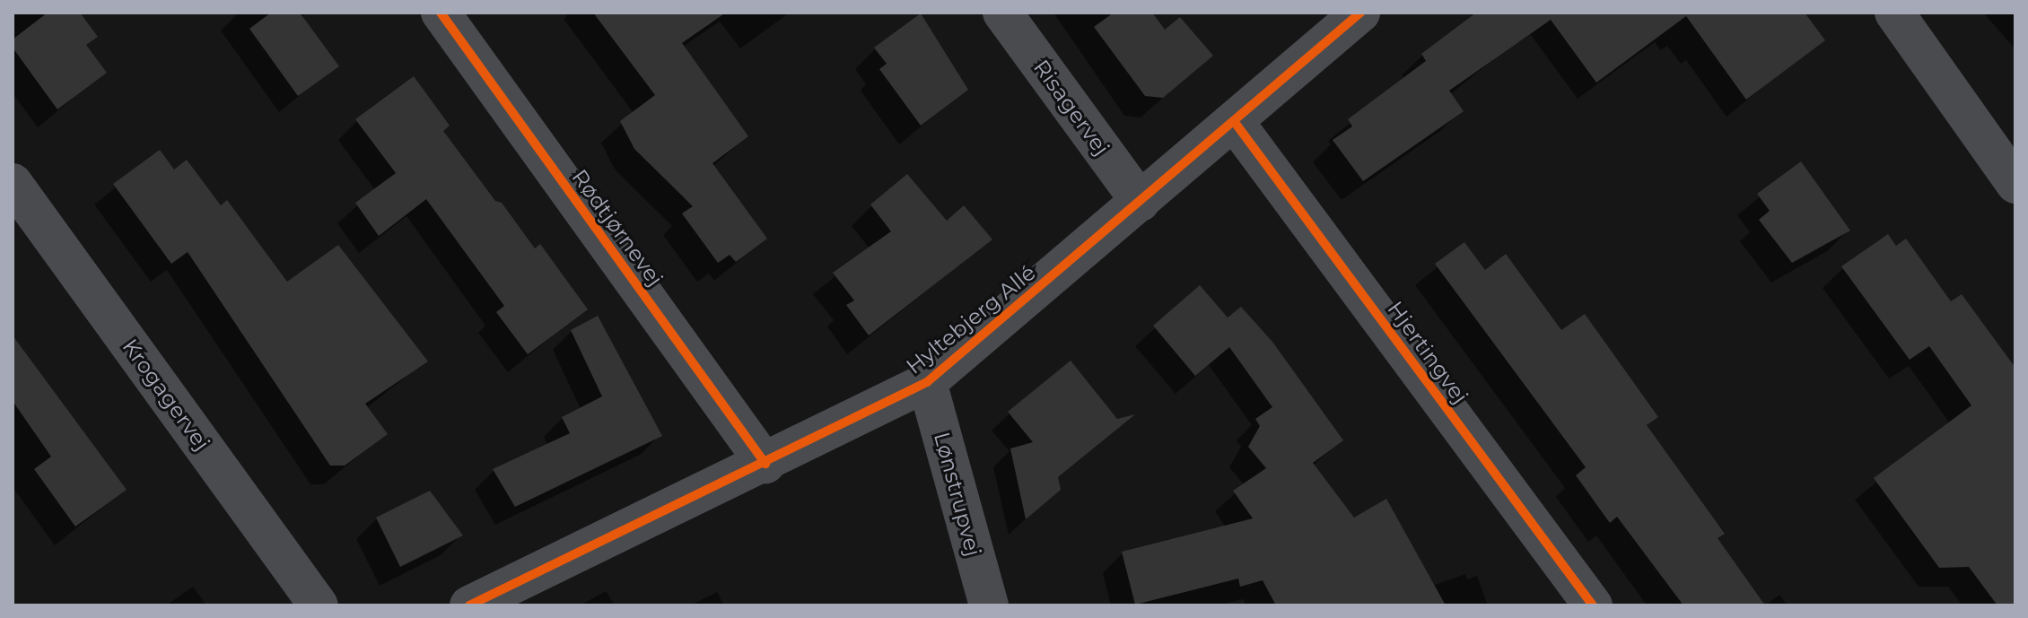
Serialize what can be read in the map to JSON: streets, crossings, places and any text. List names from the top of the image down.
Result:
{
  "streets": {
    "street": [
      "Risagervej",
      "Rødtjørnevej",
      "Hyltebjerg Allé",
      "Hjertingvej",
      "Krogagervej",
      "Lønstrupvej"
    ]
  },
  "crossings": [
    ["Risagervej", "Hyltebjerg Allé"],
    ["Rødtjørnevej", "Hyltebjerg Allé"],
    ["Hyltebjerg Allé", "Hjertingvej"],
    ["Hyltebjerg Allé", "Lønstrupvej"]
  ]
}
